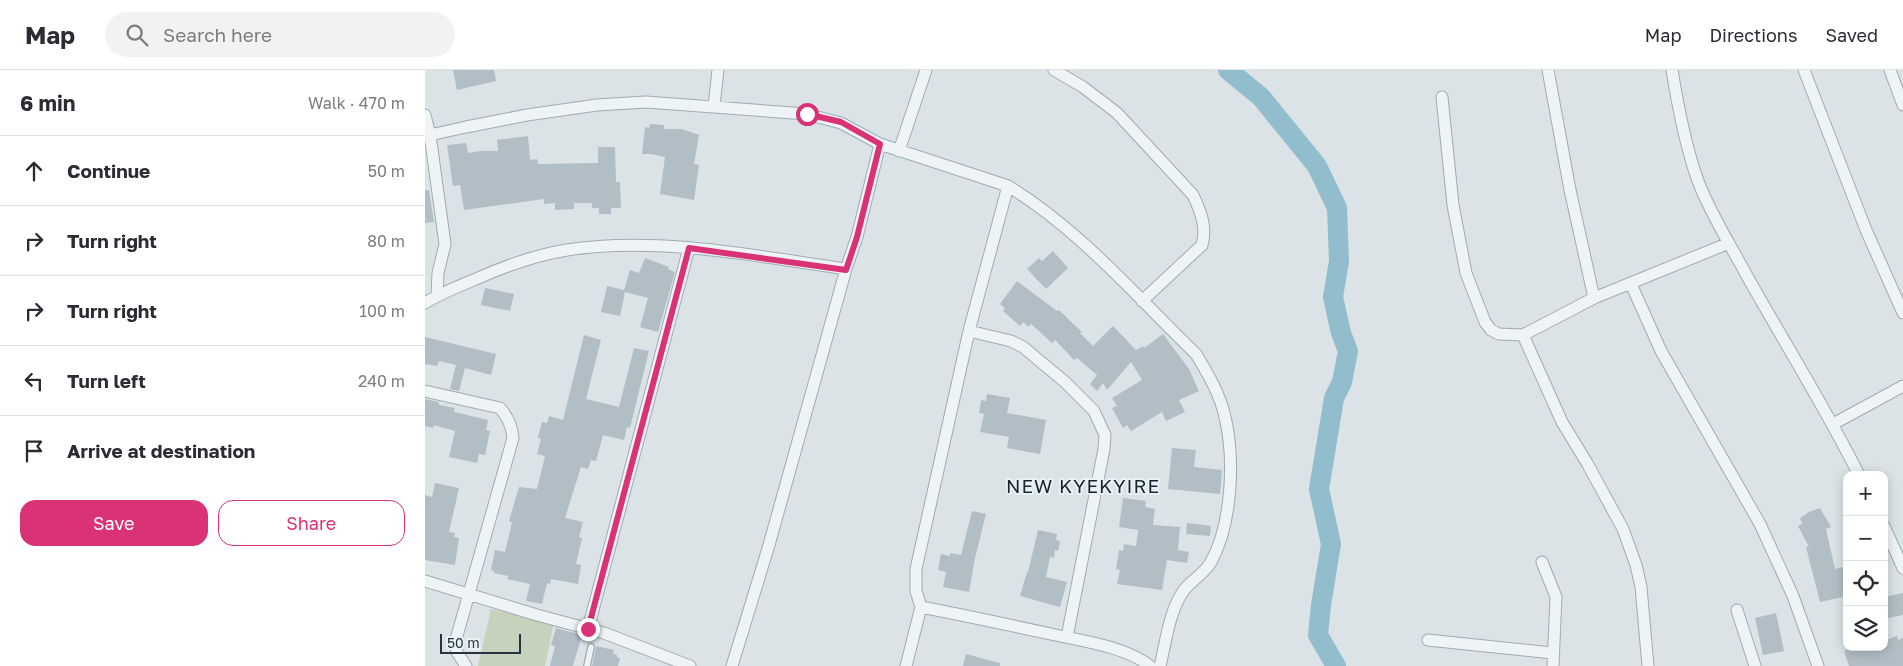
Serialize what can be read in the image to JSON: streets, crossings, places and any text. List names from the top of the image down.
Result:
{
  "districts": ["NEW KYEKYIRE"],
  "scale_bar": "50 m",
  "page": {
    "header": "Map",
    "search": "Search here",
    "nav": ["Map", "Directions", "Saved"],
    "heading": ["6 min", "Walk · 470 m"],
    "list": [
      ["Continue", "50 m"],
      ["Turn right", "80 m"],
      ["Turn right", "100 m"],
      ["Turn left", "240 m"],
      "Arrive at destination"
    ],
    "map_buttons": ["+", "−"],
    "buttons": ["Save", "Share"],
    "scale": "50 m"
  }
}
